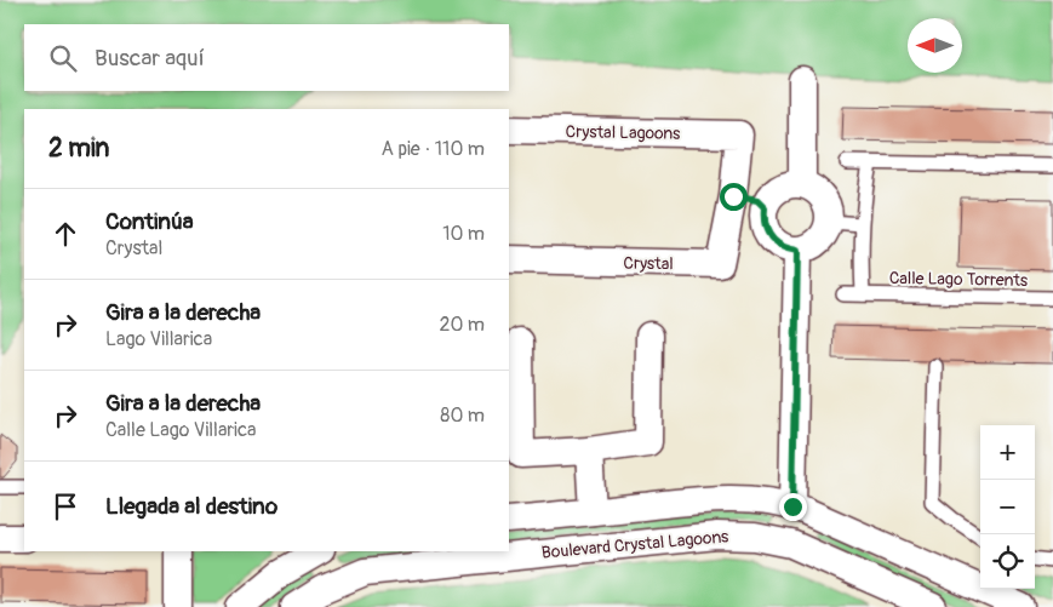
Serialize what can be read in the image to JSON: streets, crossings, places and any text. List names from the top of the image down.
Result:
{
  "streets": {
    "street": ["Crystal Lagoons", "Crystal", "Boulevard Crystal Lagoons"],
    "lane": ["Calle Lago Torrents"]
  },
  "crossings": [
    ["Crystal Lagoons", "Crystal"]
  ],
  "north": "left",
  "page": {
    "search": "Buscar aquí",
    "heading": ["2 min", "A pie · 110 m"],
    "list": [
      ["Continúa", "Crystal", "10 m"],
      ["Gira a la derecha", "Lago Villarica", "20 m"],
      ["Gira a la derecha", "Calle Lago Villarica", "80 m"],
      "Llegada al destino"
    ],
    "map_buttons": ["+", "−"]
  }
}
